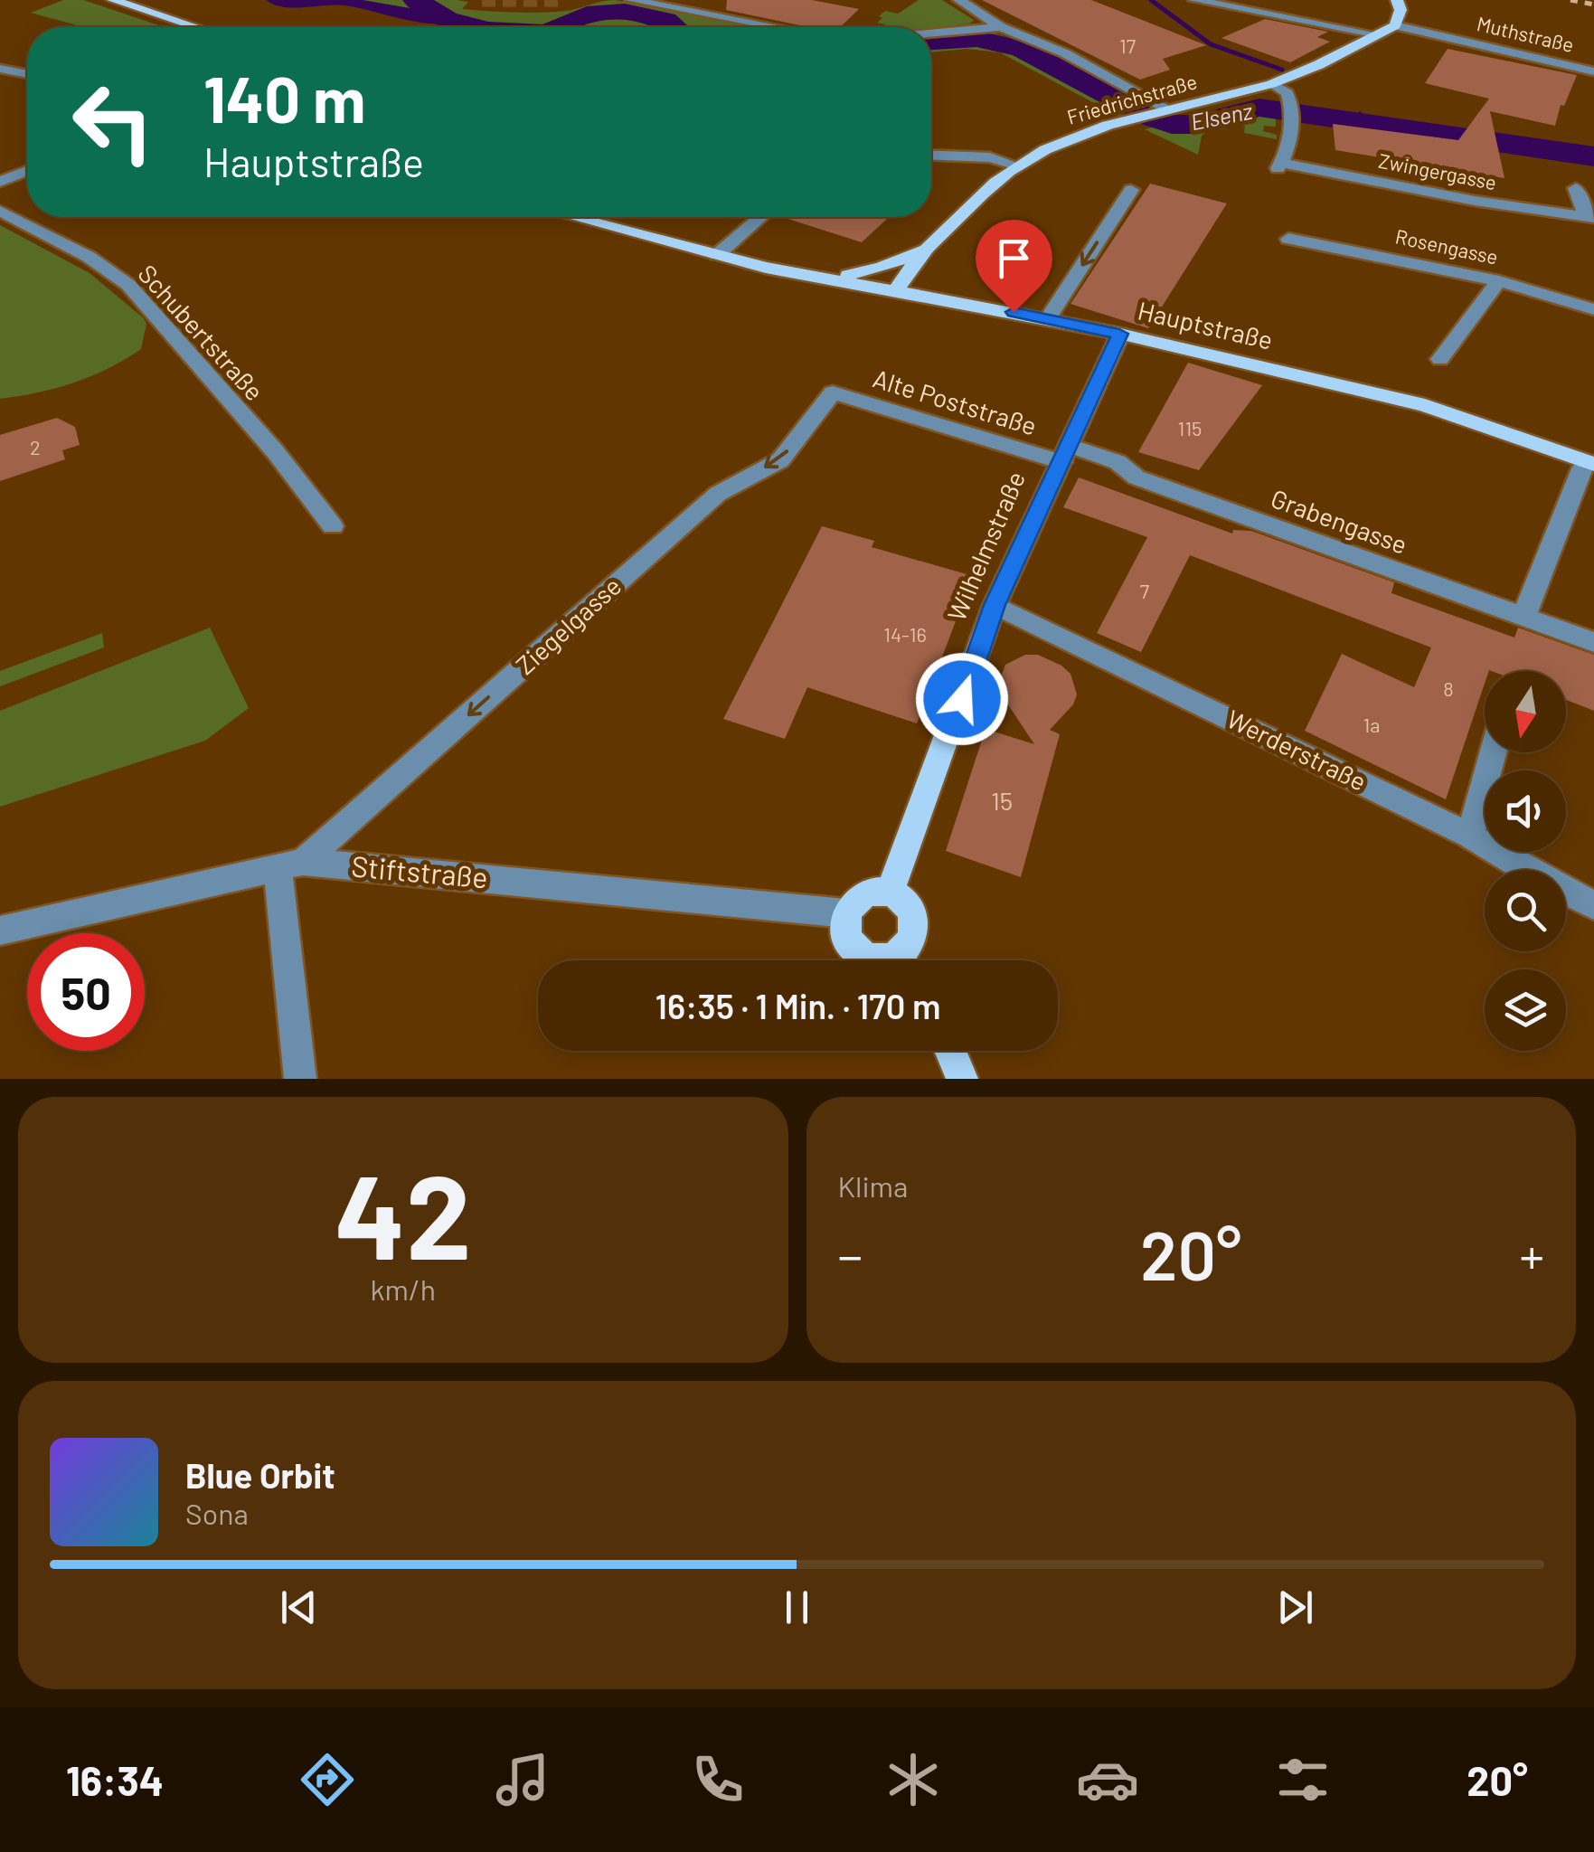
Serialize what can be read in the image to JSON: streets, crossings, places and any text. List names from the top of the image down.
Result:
{
  "streets": {
    "main road": ["Friedrichstraße", "Hauptstraße", "Wilhelmstraße"],
    "street": [
      "Muthstraße",
      "Zwingergasse",
      "Rosengasse",
      "Schubertstraße",
      "Alte Poststraße",
      "Grabengasse",
      "Ziegelgasse",
      "Werderstraße",
      "Stiftstraße"
    ]
  },
  "crossings": [
    ["Muthstraße", "Friedrichstraße"],
    ["Friedrichstraße", "Zwingergasse"],
    ["Friedrichstraße", "Hauptstraße"],
    ["Hauptstraße", "Wilhelmstraße"],
    ["Alte Poststraße", "Grabengasse"],
    ["Alte Poststraße", "Wilhelmstraße"],
    ["Alte Poststraße", "Ziegelgasse"],
    ["Grabengasse", "Wilhelmstraße"],
    ["Wilhelmstraße", "Werderstraße"],
    ["Ziegelgasse", "Stiftstraße"]
  ],
  "one_way": ["Ziegelgasse"],
  "water": ["Elsenz"],
  "house_numbers": [
    "17",
    "115",
    "2",
    "7",
    "14-16",
    "8",
    "1a",
    "15"
  ],
  "north": "bottom",
  "page": {
    "turn": ["140 m", "Hauptstraße"],
    "limit": "50",
    "trip": "16:35 · 1 Min. · 170 m",
    "tile": [
      ["42", "km/h"],
      "Klima"
    ],
    "heat": ["−", "20°", "+"],
    "song": ["Blue Orbit", "Sona"],
    "tabs": ["16:34", "20°"]
  }
}
